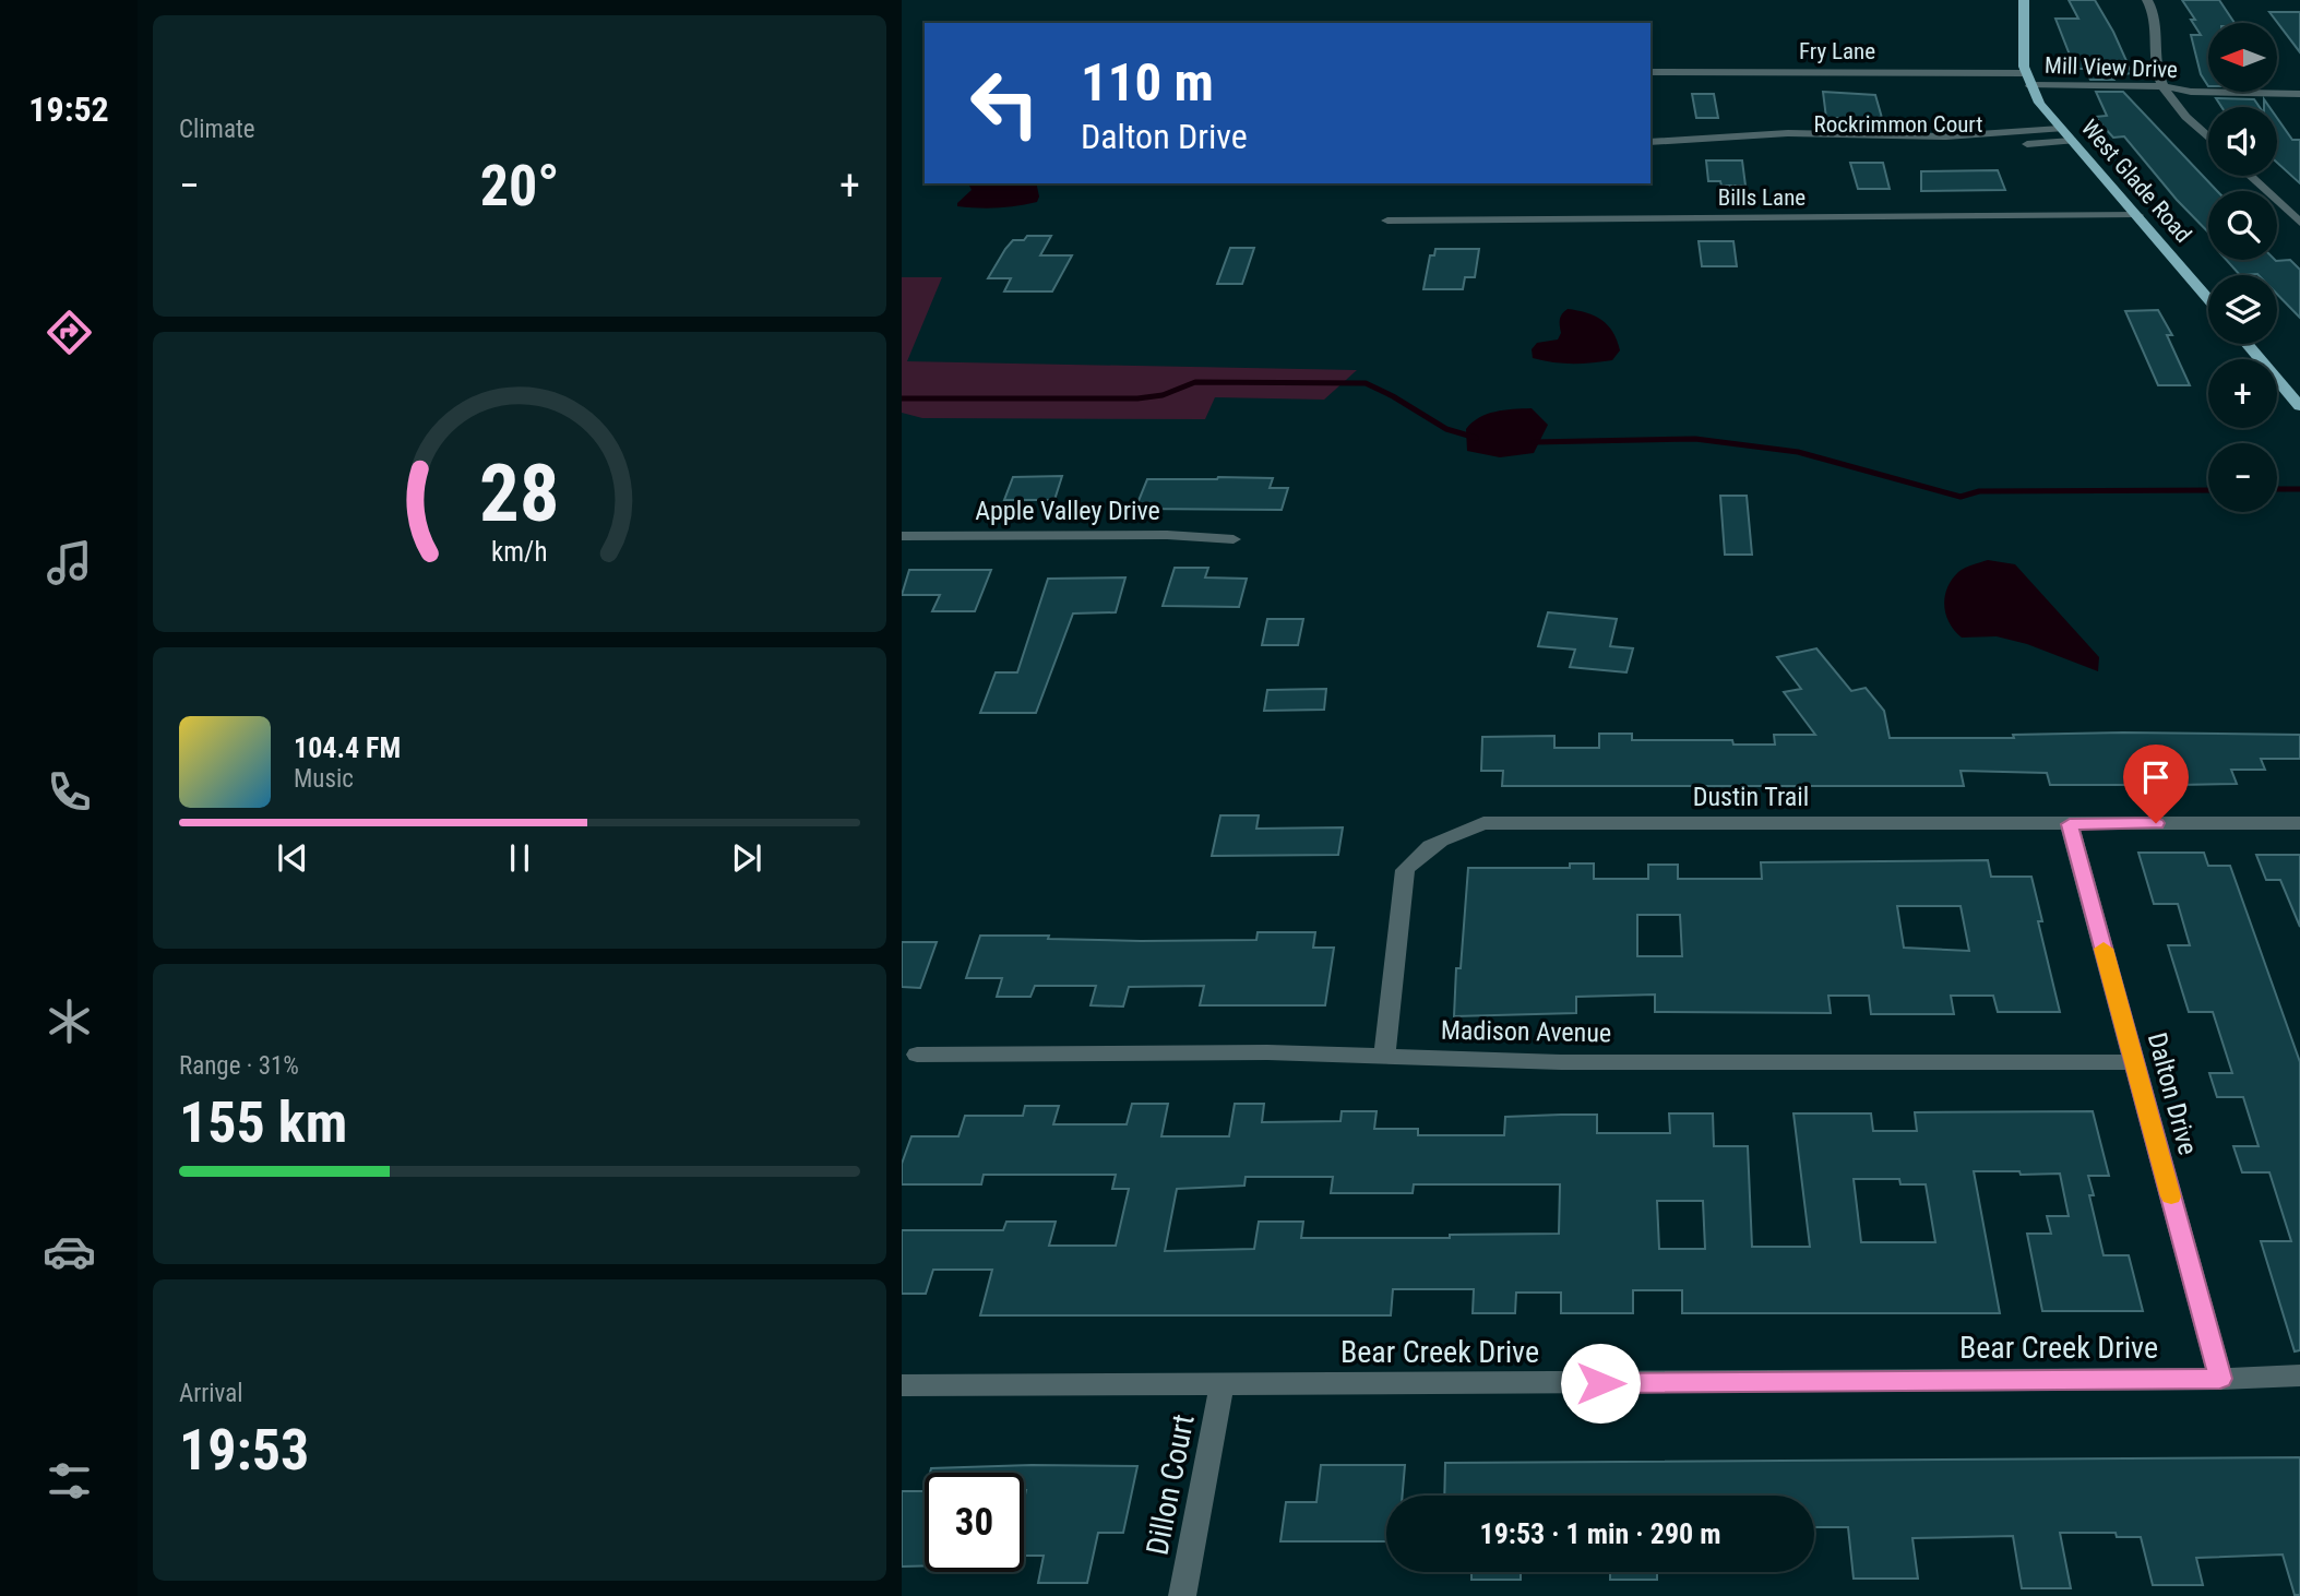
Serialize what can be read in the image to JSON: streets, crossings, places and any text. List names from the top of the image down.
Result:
{
  "streets": {
    "main road": ["West Glade Road"],
    "street": [
      "Fry Lane",
      "Mill View Drive",
      "Rockrimmon Court",
      "Bills Lane",
      "Apple Valley Drive",
      "Dustin Trail",
      "Madison Avenue",
      "Dalton Drive",
      "Bear Creek Drive",
      "Dillon Court"
    ]
  },
  "crossings": [
    ["Fry Lane", "Mill View Drive"],
    ["Fry Lane", "West Glade Road"],
    ["Mill View Drive", "West Glade Road"],
    ["Rockrimmon Court", "West Glade Road"],
    ["West Glade Road", "Bills Lane"],
    ["Dustin Trail", "Madison Avenue"],
    ["Dustin Trail", "Dalton Drive"],
    ["Madison Avenue", "Dalton Drive"],
    ["Dalton Drive", "Bear Creek Drive"],
    ["Bear Creek Drive", "Dillon Court"]
  ],
  "north": "left",
  "page": {
    "tabs": "19:52",
    "tile": [
      "Climate",
      ["Range · 31%", "155 km"],
      ["Arrival", "19:53"]
    ],
    "map_buttons": ["+", "−"],
    "turn": ["110 m", "Dalton Drive"],
    "heat": ["−", "20°", "+"],
    "song": ["104.4 FM", "Music"],
    "limit": "30",
    "trip": "19:53 · 1 min · 290 m",
    "gauge": ["28", "km/h"]
  }
}
